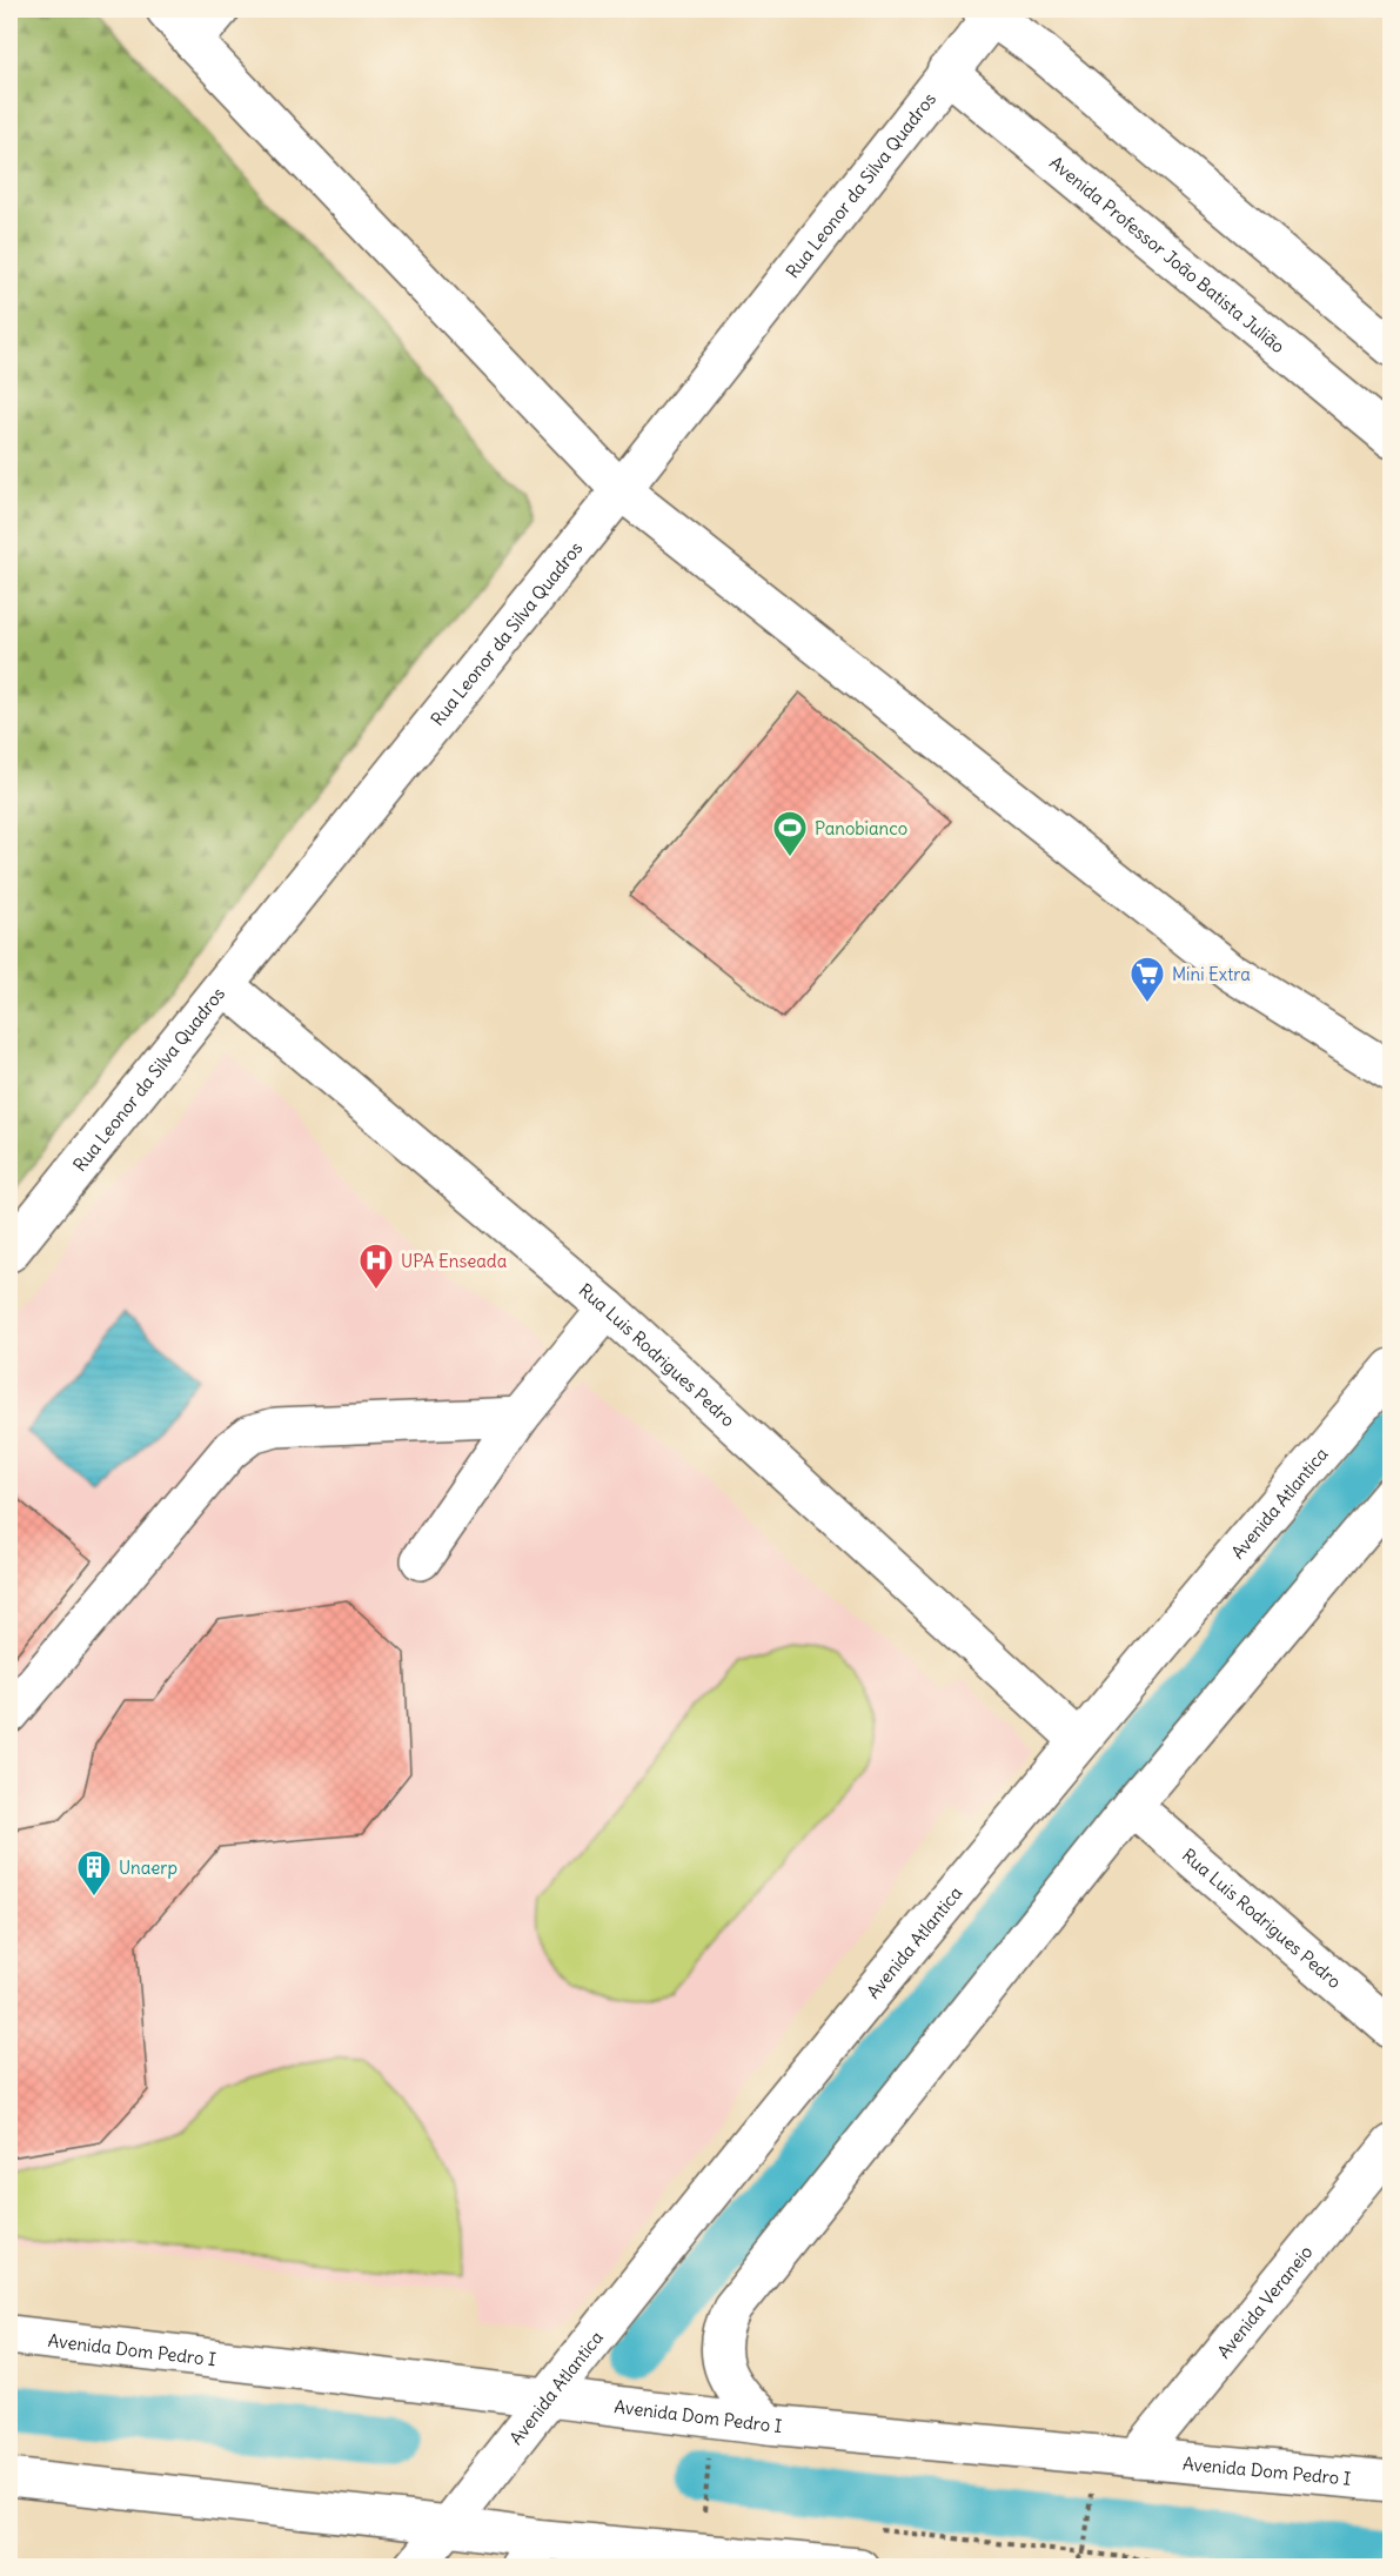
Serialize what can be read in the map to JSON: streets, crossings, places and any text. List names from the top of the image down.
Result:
{
  "streets": {
    "street": [
      "Rua Leonor da Silva Quadros",
      "Avenida Professor João Batista Julião",
      "Rua Luis Rodrigues Pedro",
      "Avenida Atlantica",
      "Avenida Veraneio",
      "Avenida Dom Pedro I"
    ]
  },
  "crossings": [
    ["Rua Leonor da Silva Quadros", "Avenida Professor João Batista Julião"],
    ["Rua Leonor da Silva Quadros", "Rua Luis Rodrigues Pedro"],
    ["Rua Luis Rodrigues Pedro", "Avenida Atlantica"],
    ["Avenida Atlantica", "Avenida Dom Pedro I"],
    ["Avenida Veraneio", "Avenida Dom Pedro I"]
  ],
  "places": {
    "sports": ["Panobianco"],
    "supermarket": ["Mini Extra"],
    "hospital": ["UPA Enseada"],
    "building": ["Unaerp"]
  }
}
